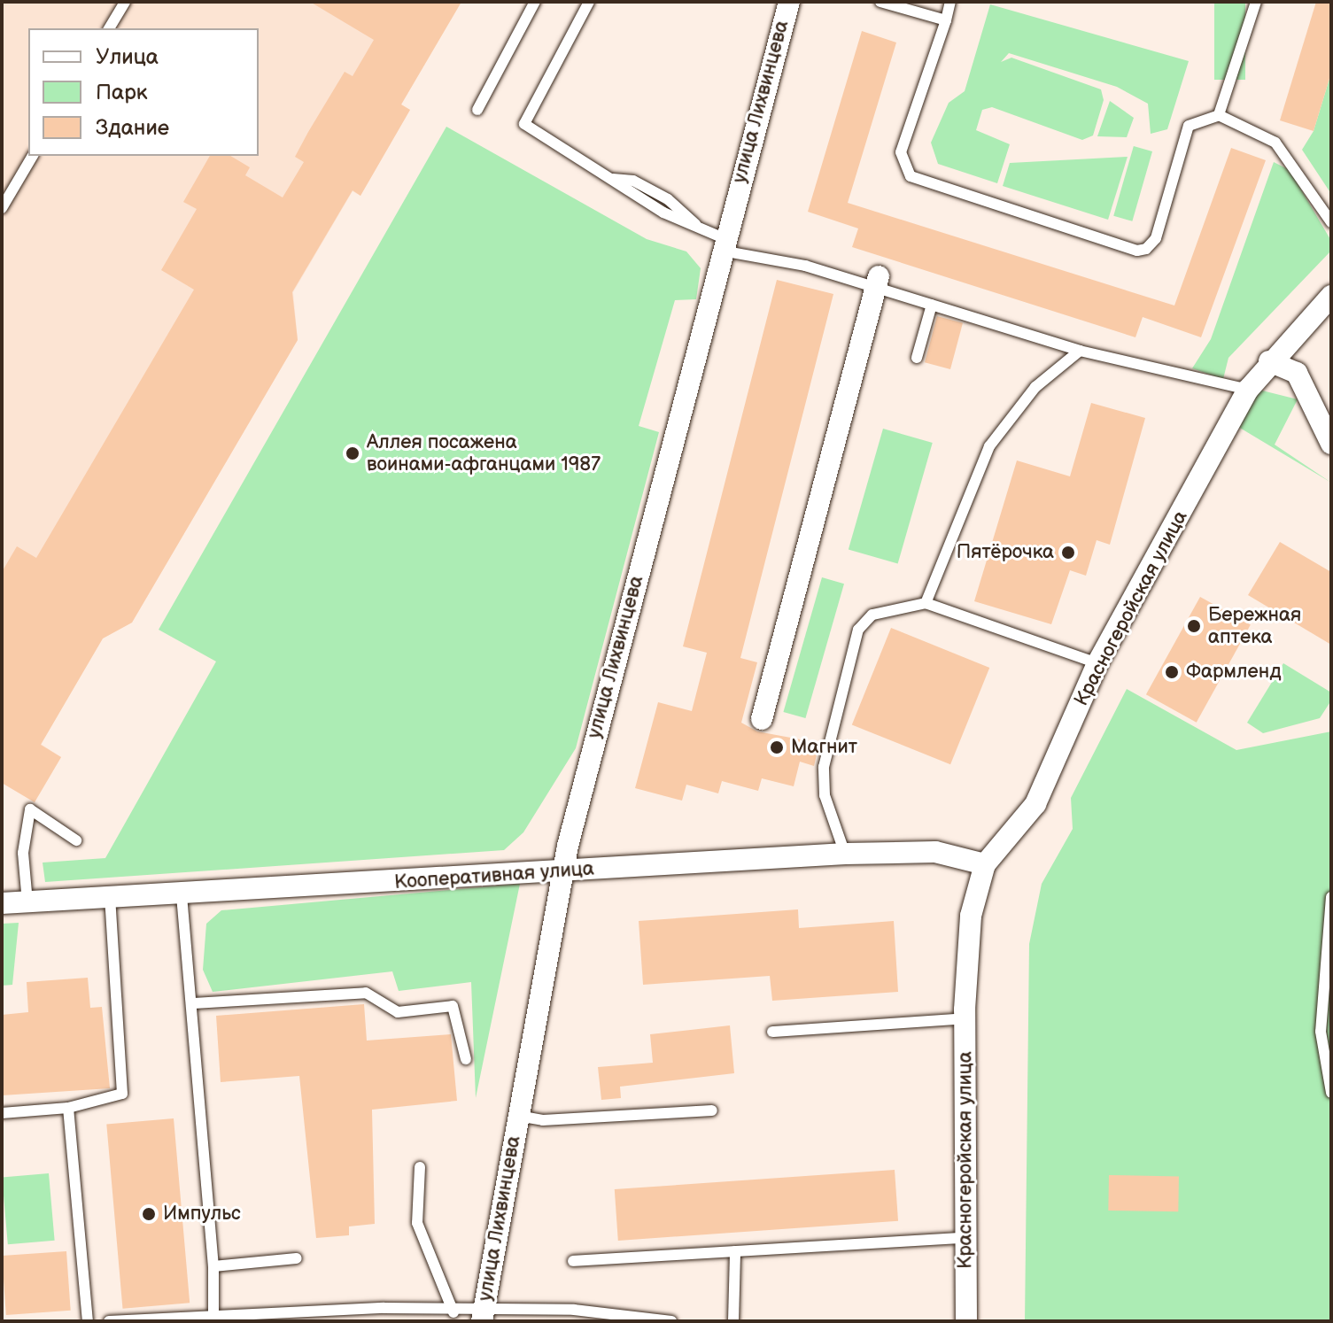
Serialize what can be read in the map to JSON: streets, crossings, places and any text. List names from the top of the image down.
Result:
{
  "streets": {
    "street": ["улица Лихвинцева", "Красногеройская улица", "Кооперативная улица"]
  },
  "crossings": [
    ["улица Лихвинцева", "Кооперативная улица"],
    ["Красногеройская улица", "Кооперативная улица"]
  ],
  "places": [
    "Аллея посажена воинами-афганцами 1987",
    "Пятёрочка",
    "Бережная аптека",
    "Фармленд",
    "Магнит",
    "Импульс"
  ],
  "legend": ["Улица", "Парк", "Здание"]
}
